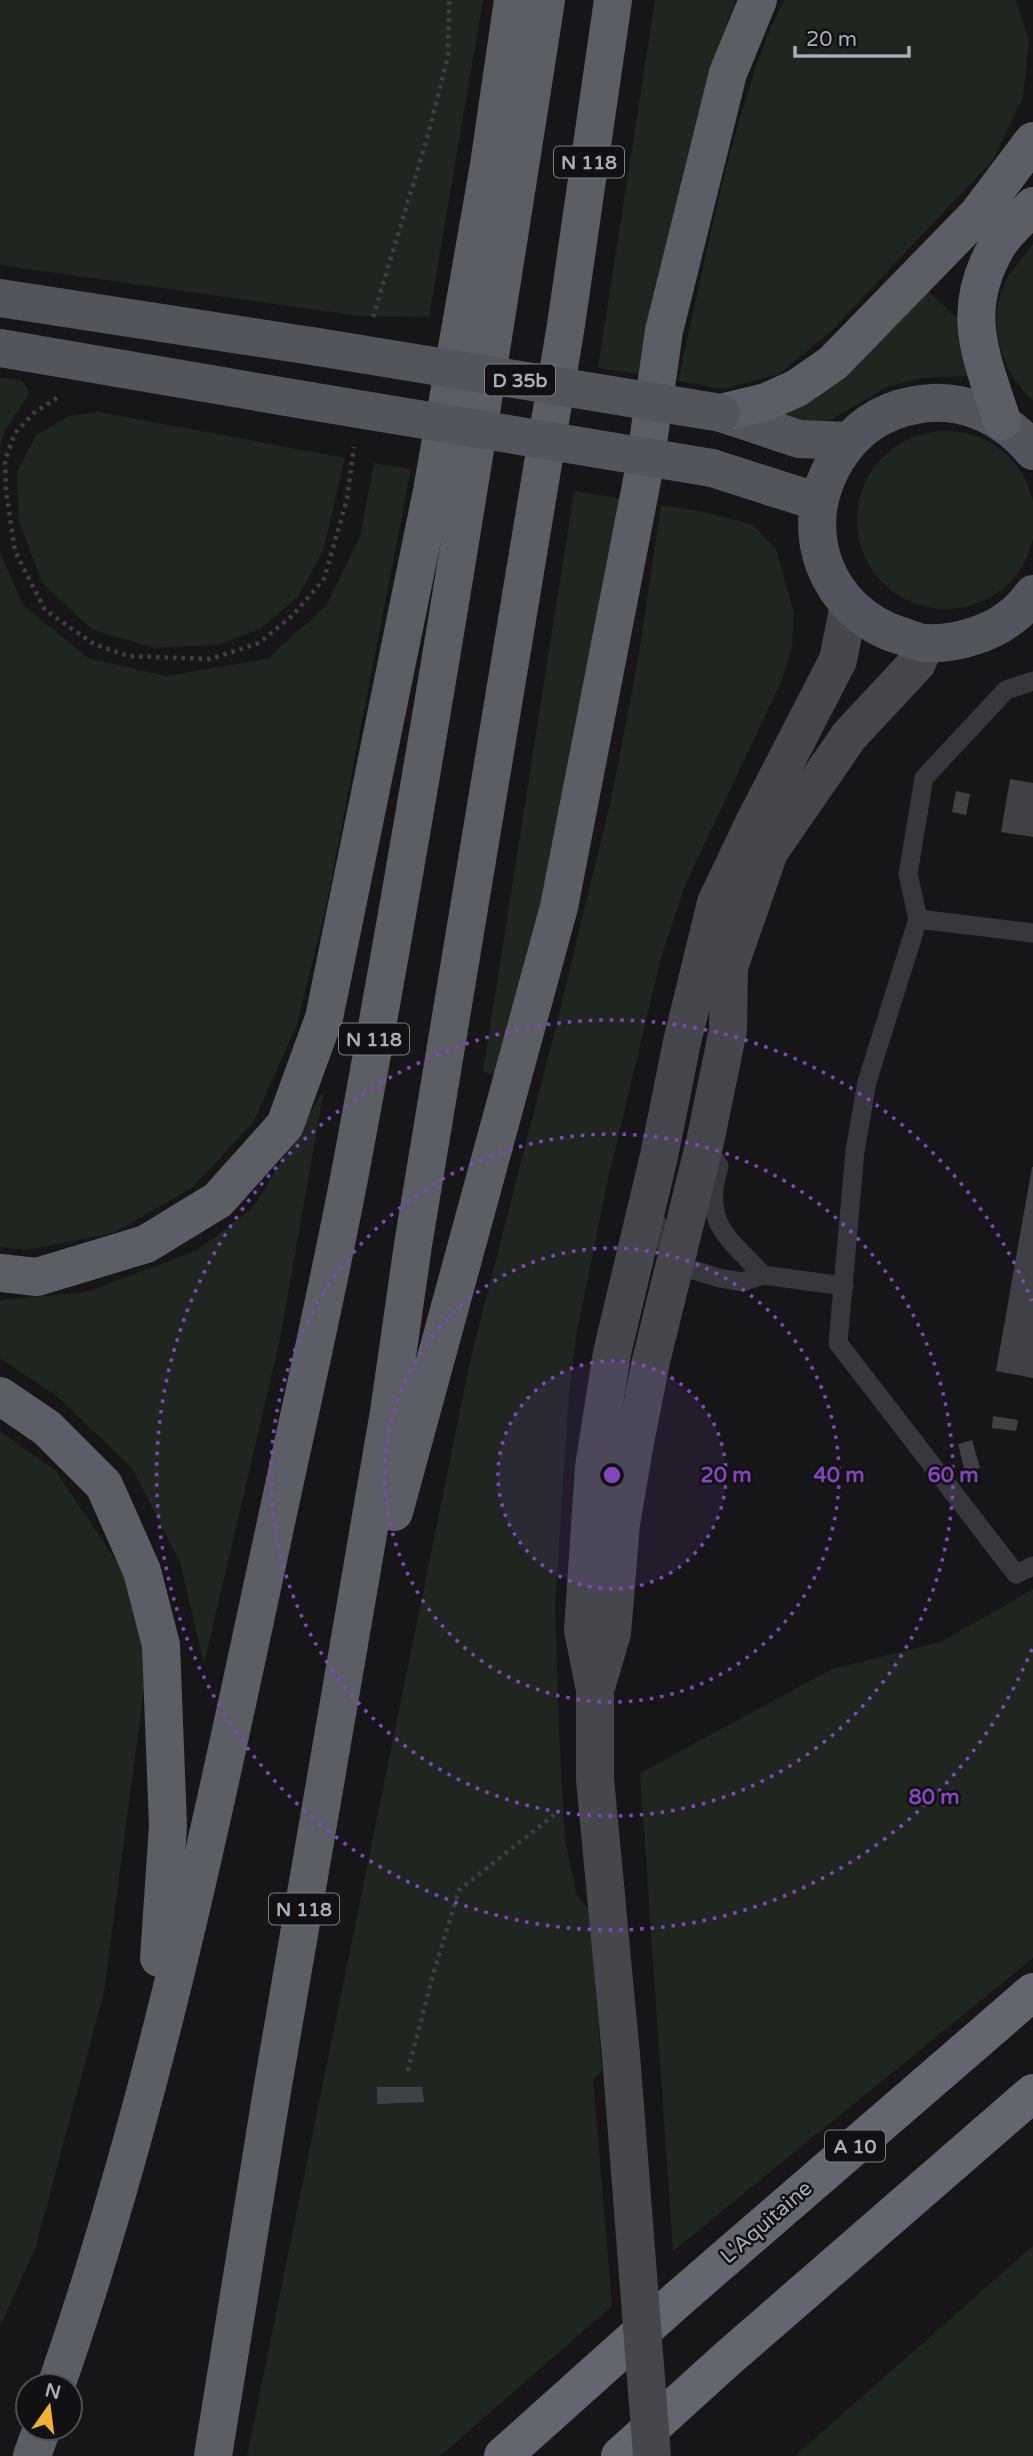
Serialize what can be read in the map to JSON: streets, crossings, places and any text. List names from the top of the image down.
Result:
{
  "streets": {
    "highway": ["N 118", "A 10", "L'Aquitaine"],
    "main road": ["D 35b"]
  },
  "scale_bar": "20 m",
  "north": "top",
  "rings": [
    "20 m",
    "40 m",
    "60 m",
    "80 m"
  ]
}
